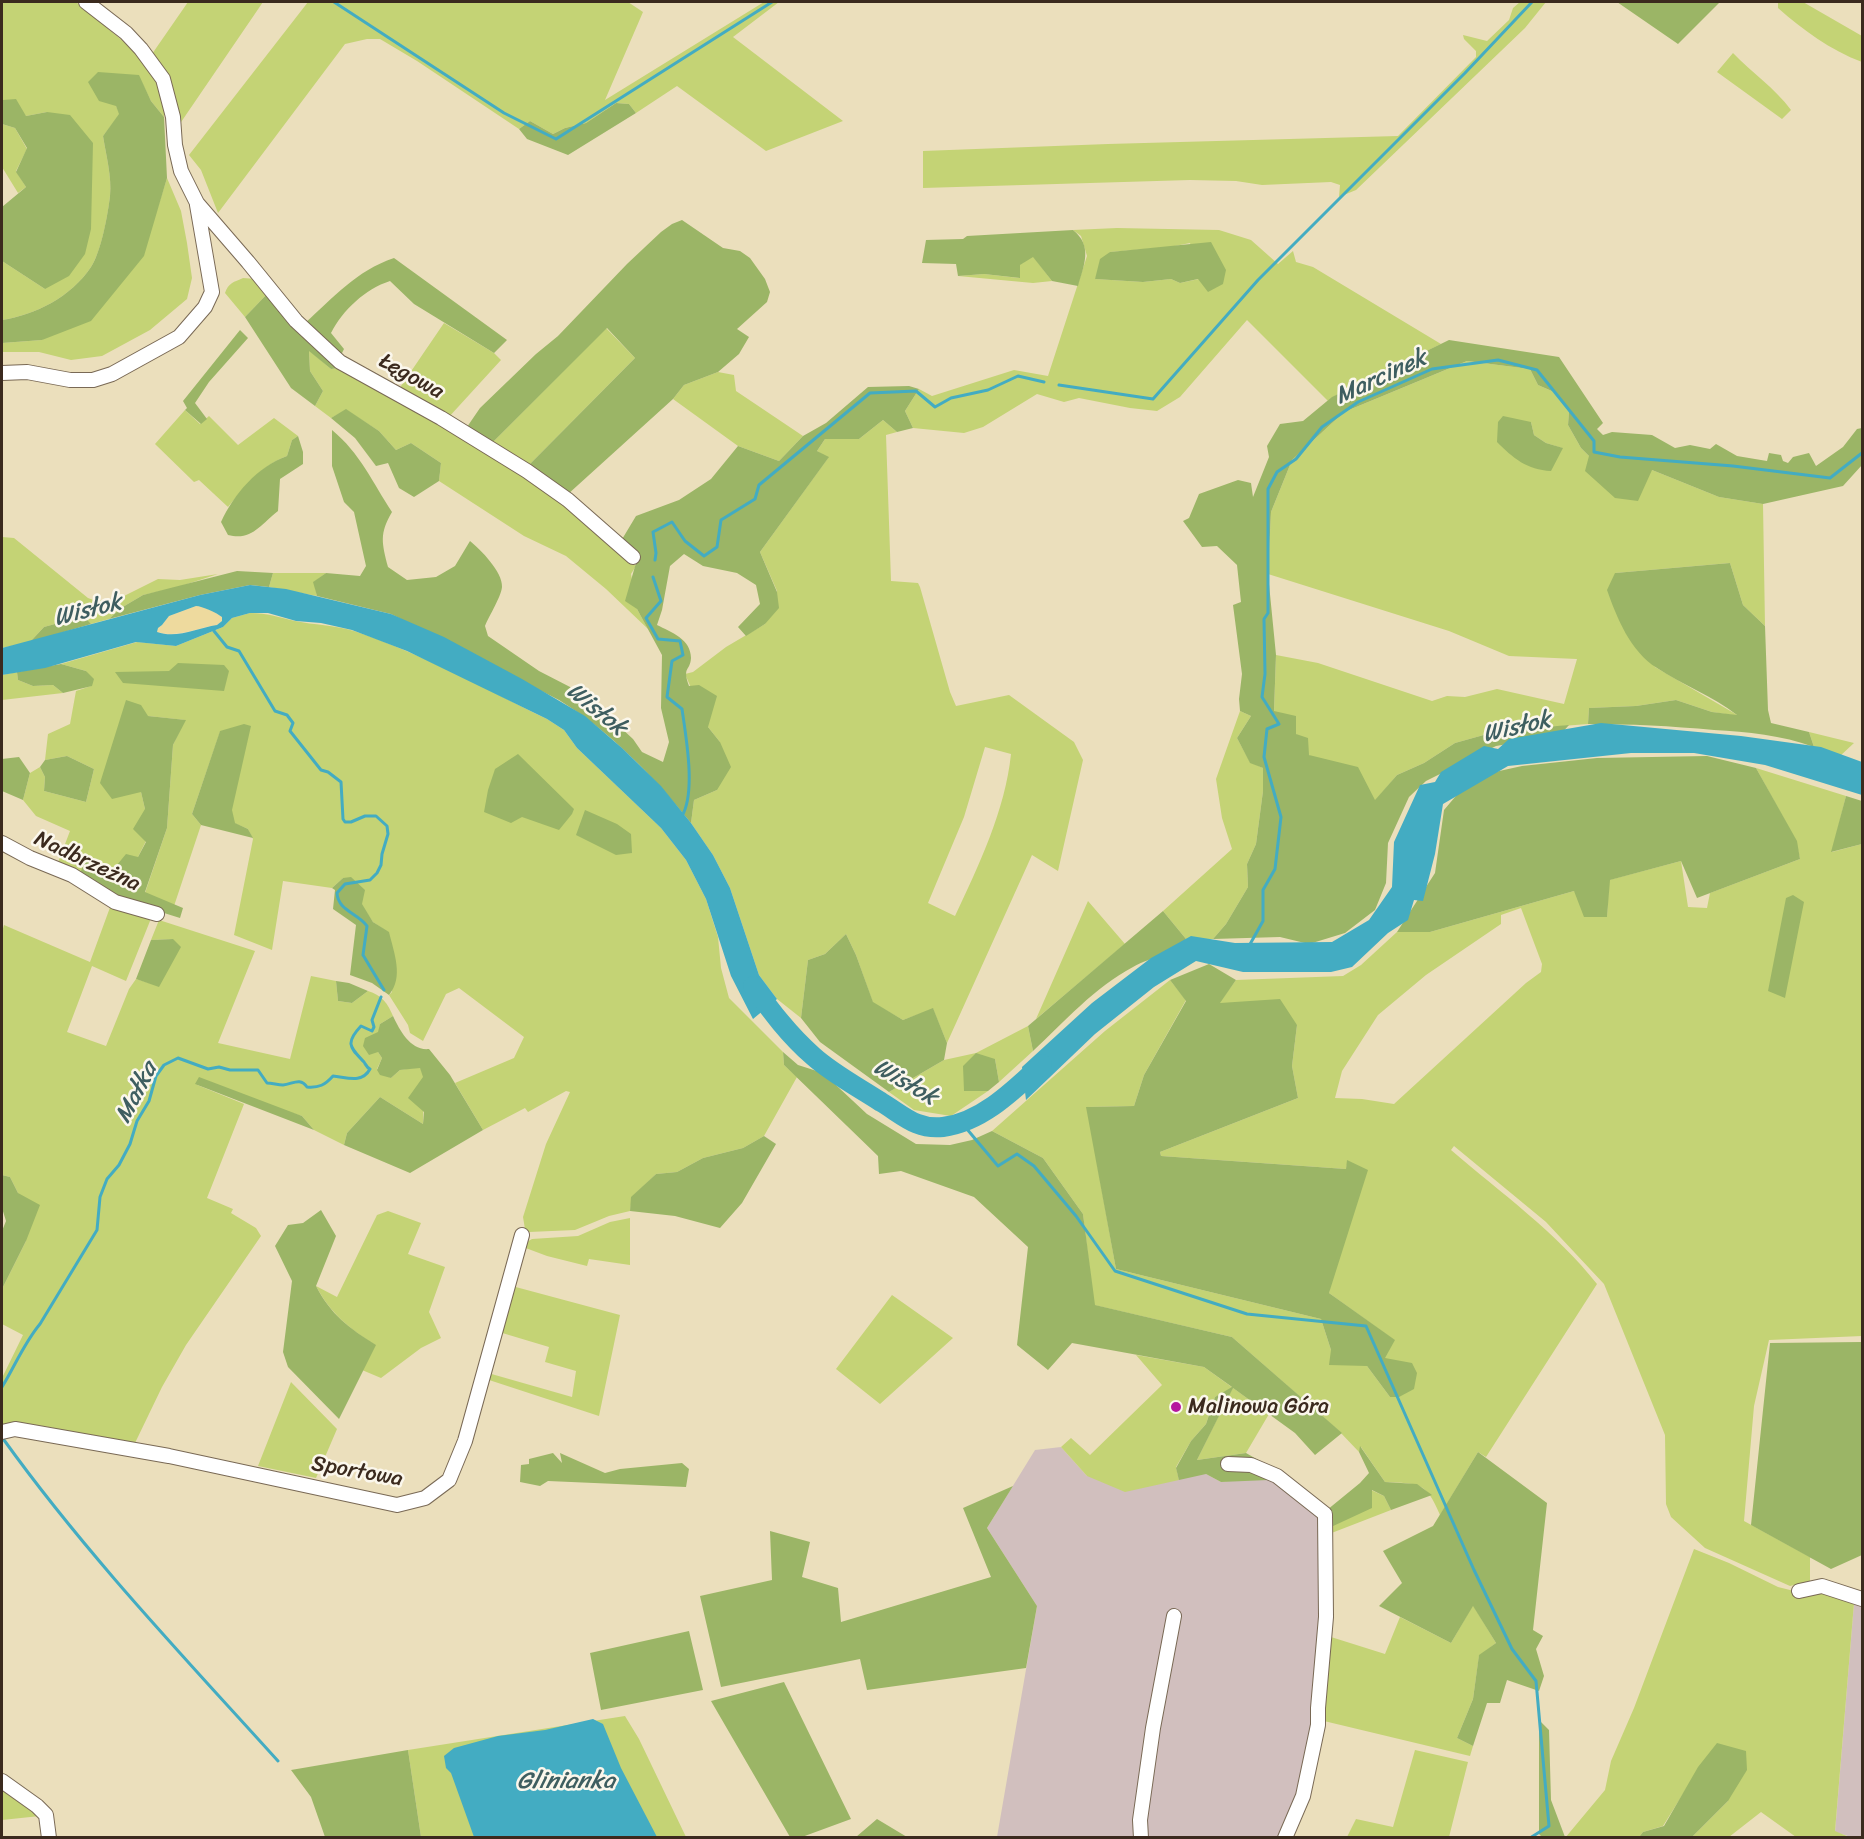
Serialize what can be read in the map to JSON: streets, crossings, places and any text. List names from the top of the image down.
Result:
{
  "streets": {
    "street": ["Łęgowa", "Nadbrzeżna", "Sportowa"]
  },
  "water": [
    "Marcinek",
    "Wisłok",
    "Małka",
    "Glinianka"
  ],
  "places": ["Malinowa Góra"]
}
